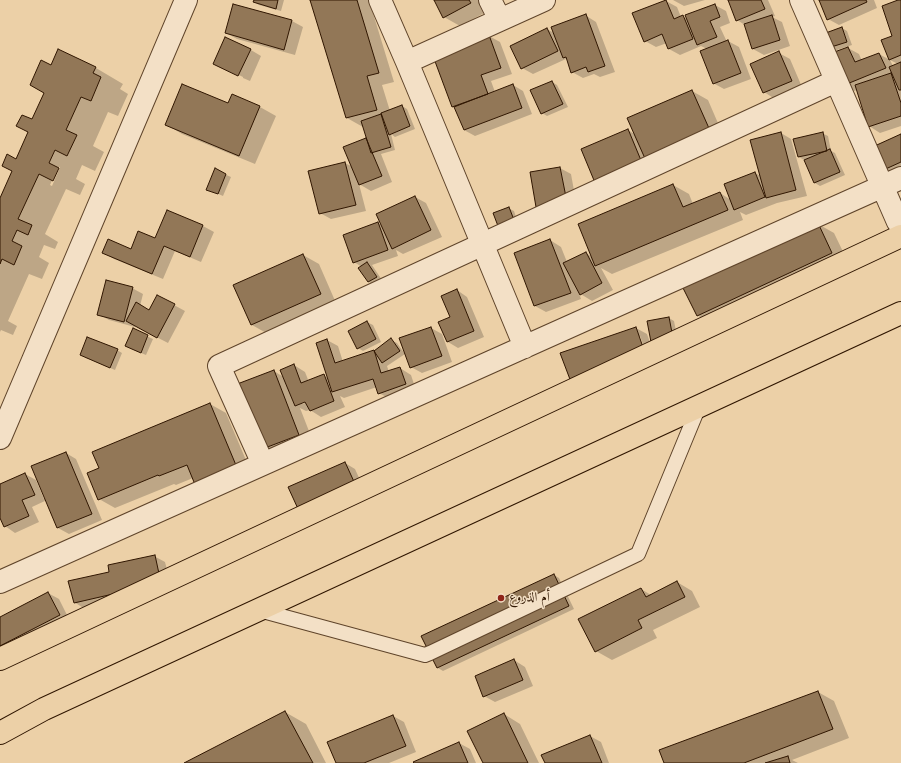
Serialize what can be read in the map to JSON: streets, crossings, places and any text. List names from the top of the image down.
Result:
{
  "places": ["أم الذروع"]
}
